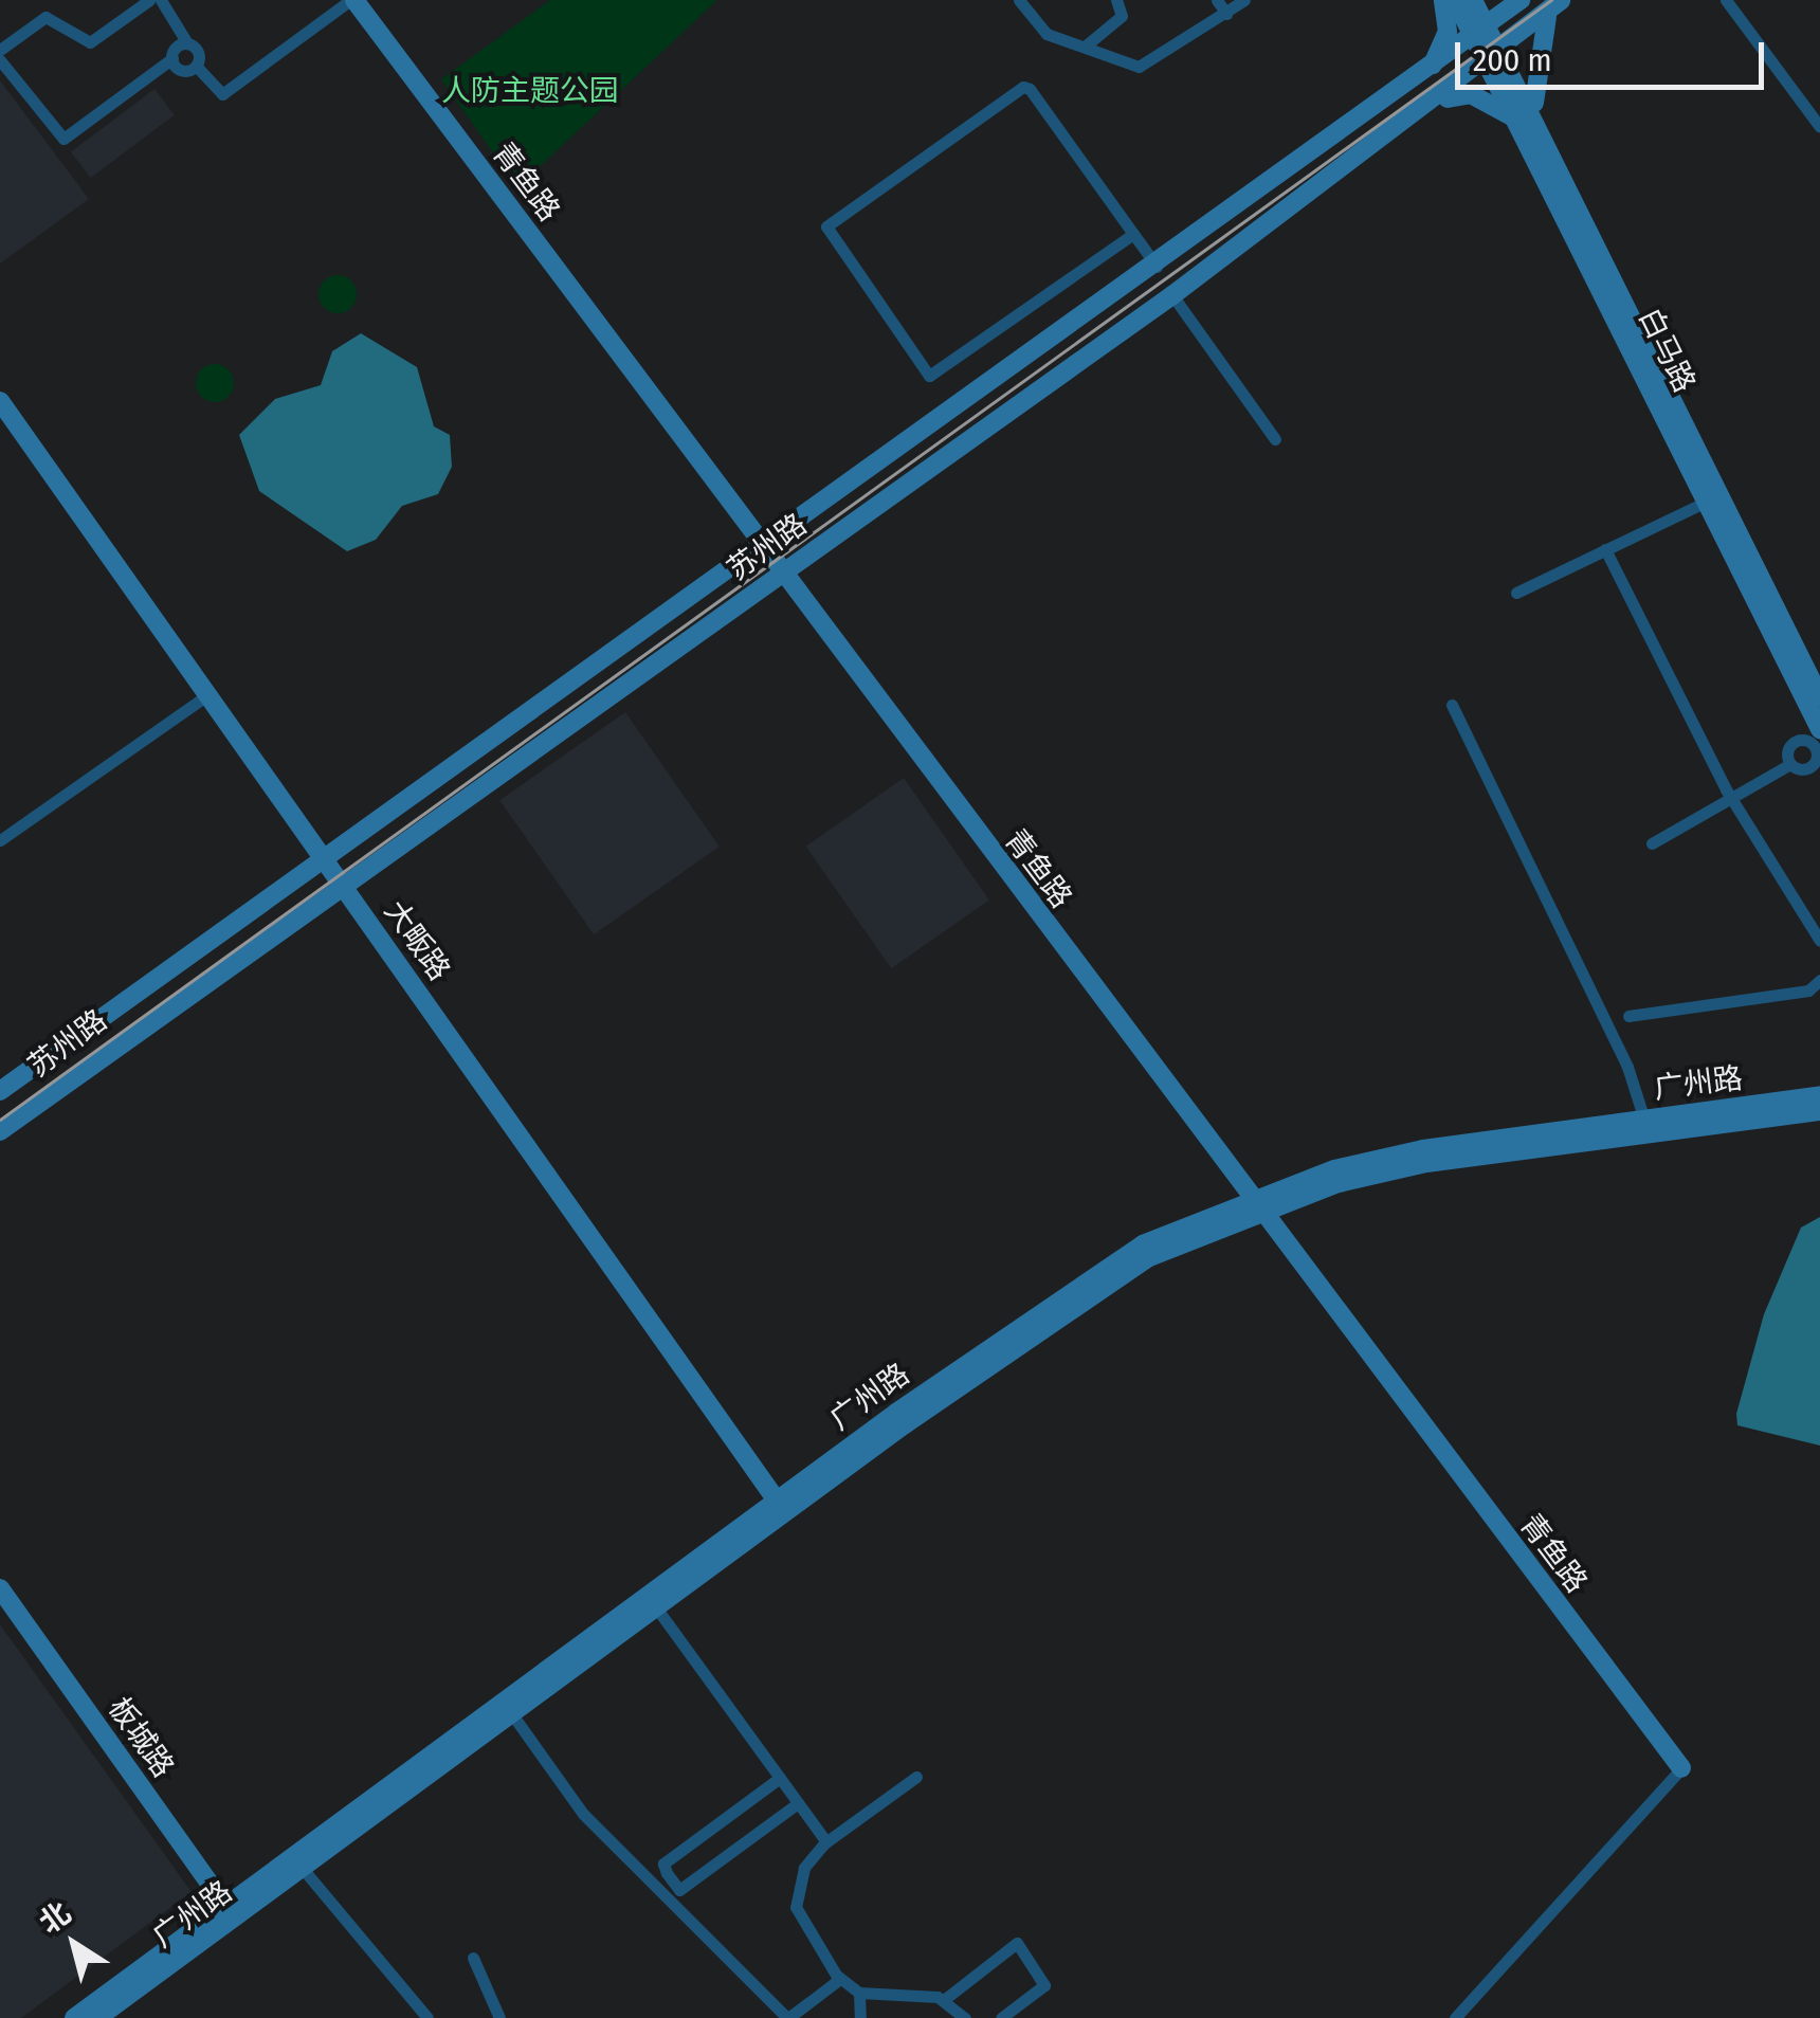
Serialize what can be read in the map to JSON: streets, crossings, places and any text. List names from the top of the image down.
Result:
{
  "streets": {
    "main road": [
      "青鱼路",
      "白马路",
      "苏州路",
      "大畈路",
      "广州路",
      "板城路"
    ]
  },
  "crossings": [
    ["青鱼路", "苏州路"],
    ["青鱼路", "广州路"],
    ["白马路", "苏州路"],
    ["苏州路", "大畈路"],
    ["大畈路", "广州路"],
    ["广州路", "板城路"]
  ],
  "parks": ["人防主题公园"],
  "scale_bar": "200 m",
  "north": "top left"
}
